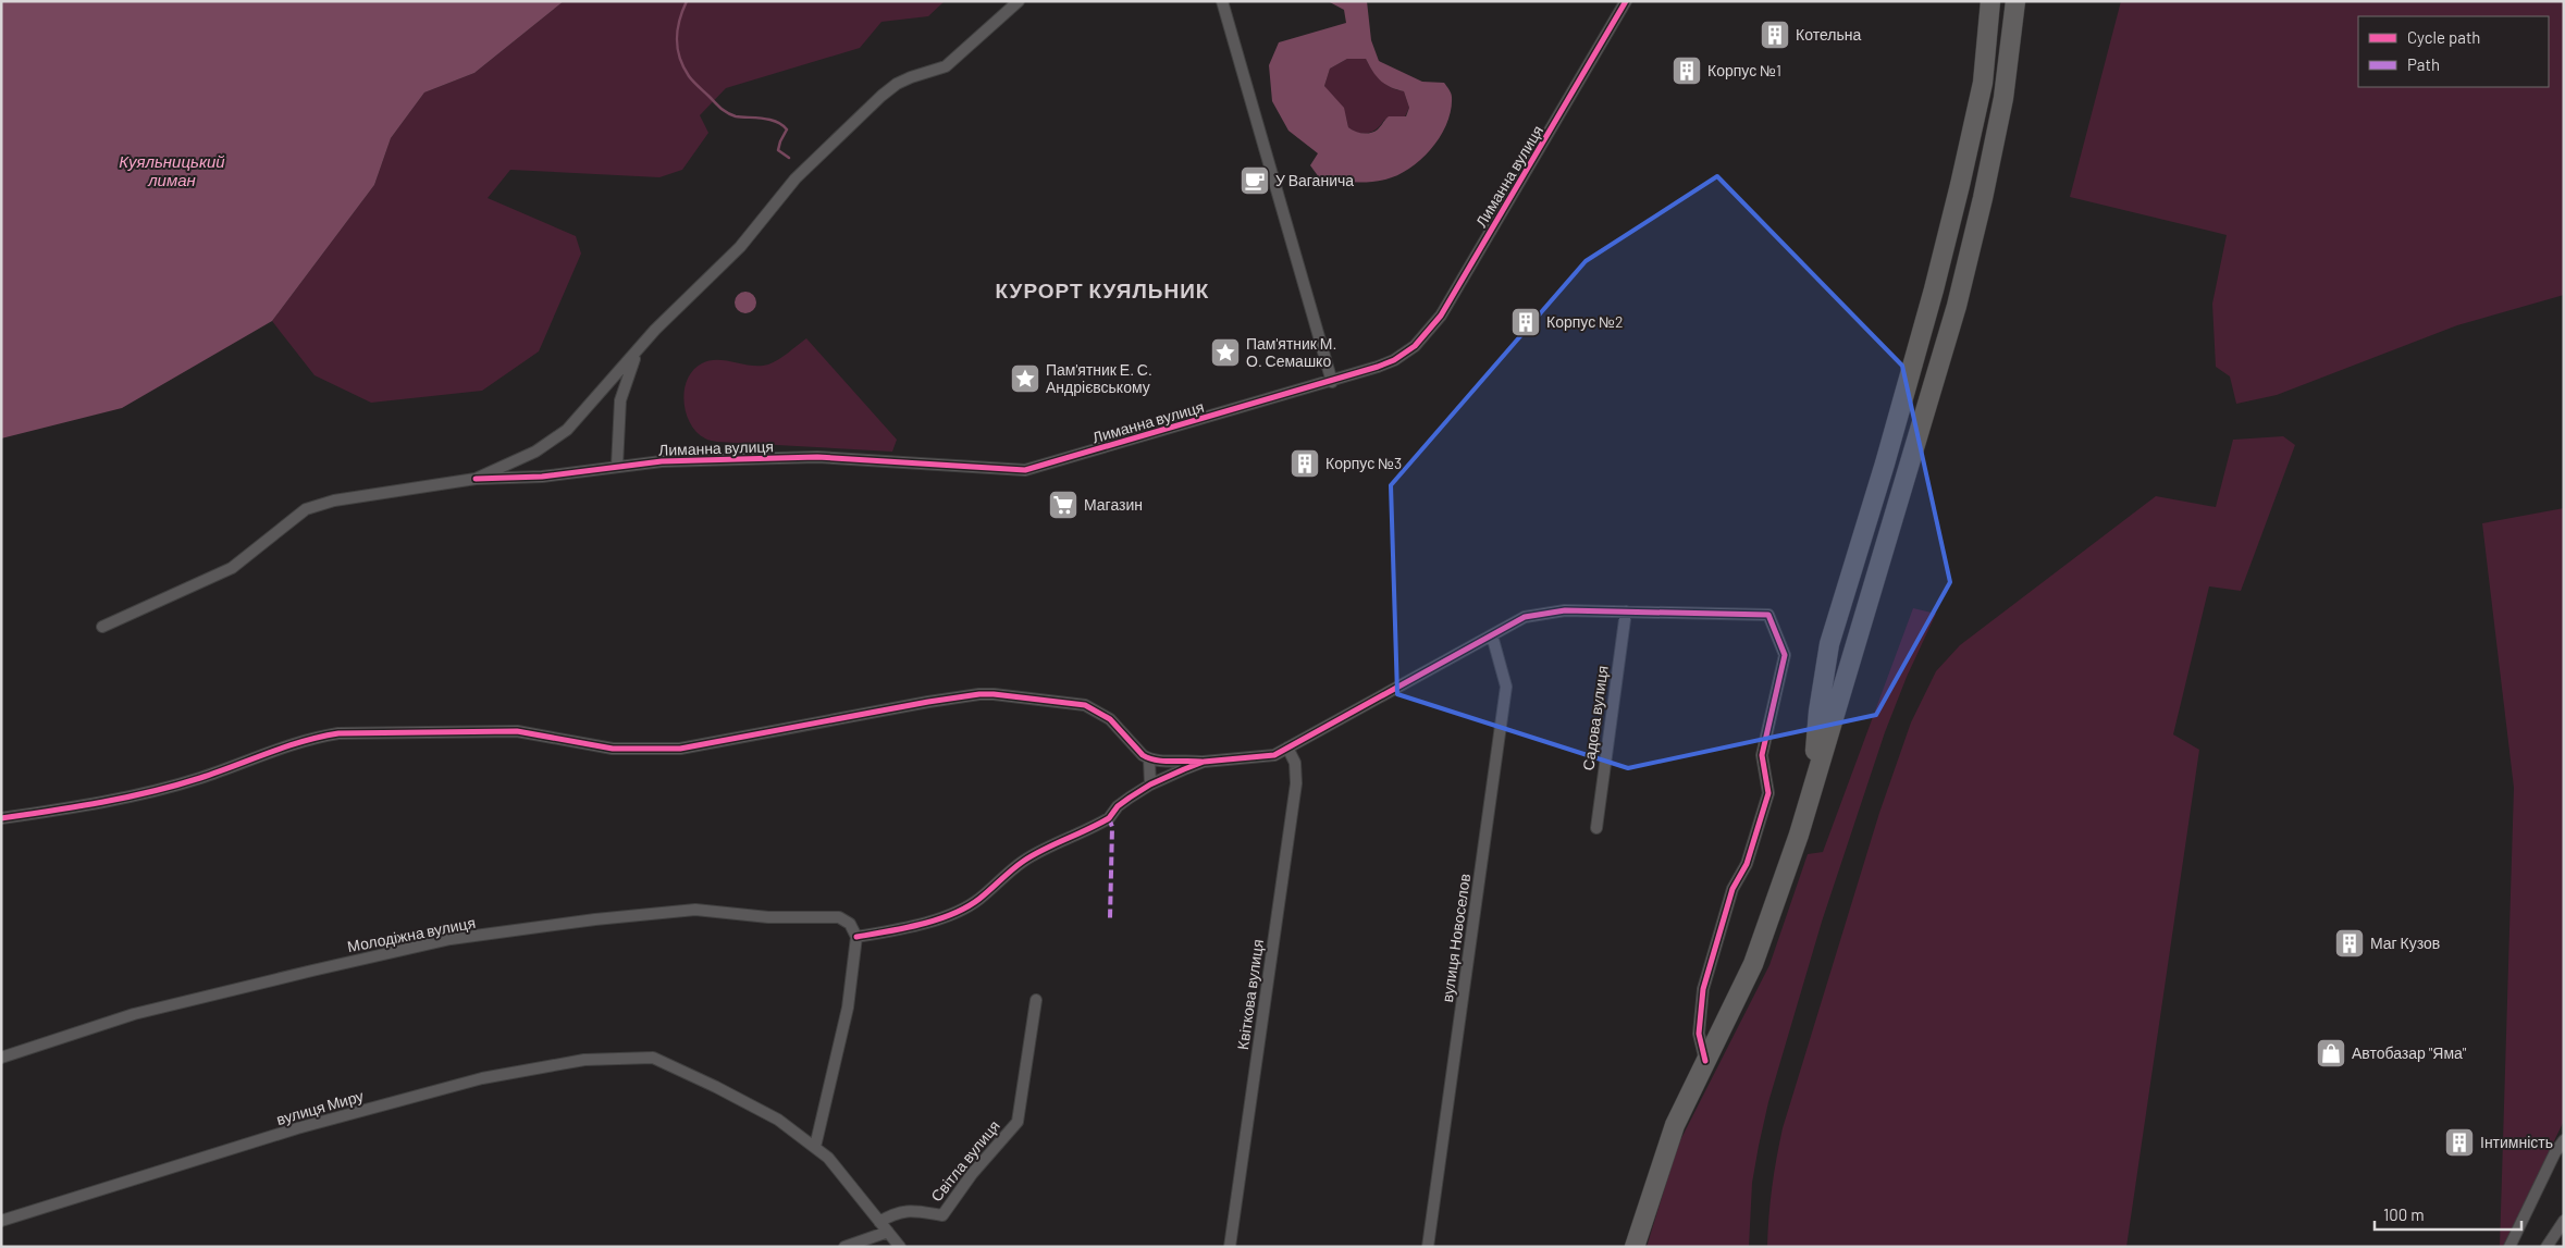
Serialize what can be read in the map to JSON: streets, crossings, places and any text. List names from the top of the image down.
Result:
{
  "streets": {
    "street": [
      "Лиманна вулиця",
      "Садова вулиця",
      "Молодіжна вулиця",
      "вулиця Новоселов",
      "Квіткова вулиця",
      "вулиця Миру",
      "Світла вулиця"
    ]
  },
  "districts": ["КУРОРТ КУЯЛЬНИК"],
  "water": ["Куяльницький лиман"],
  "places": {
    "building": [
      "Котельна",
      "Корпус №1",
      "Корпус №2",
      "Корпус №3",
      "Маг Кузов",
      "Інтимність"
    ],
    "cafe": ["У Ваганича"],
    "place": ["Пам'ятник М. О. Семашко", "Пам'ятник Е. С. Андрієвському"],
    "supermarket": ["Магазин"],
    "shop": ["Автобазар \"Яма\""]
  },
  "legend": ["Cycle path", "Path"],
  "scale_bar": "100 m"
}
